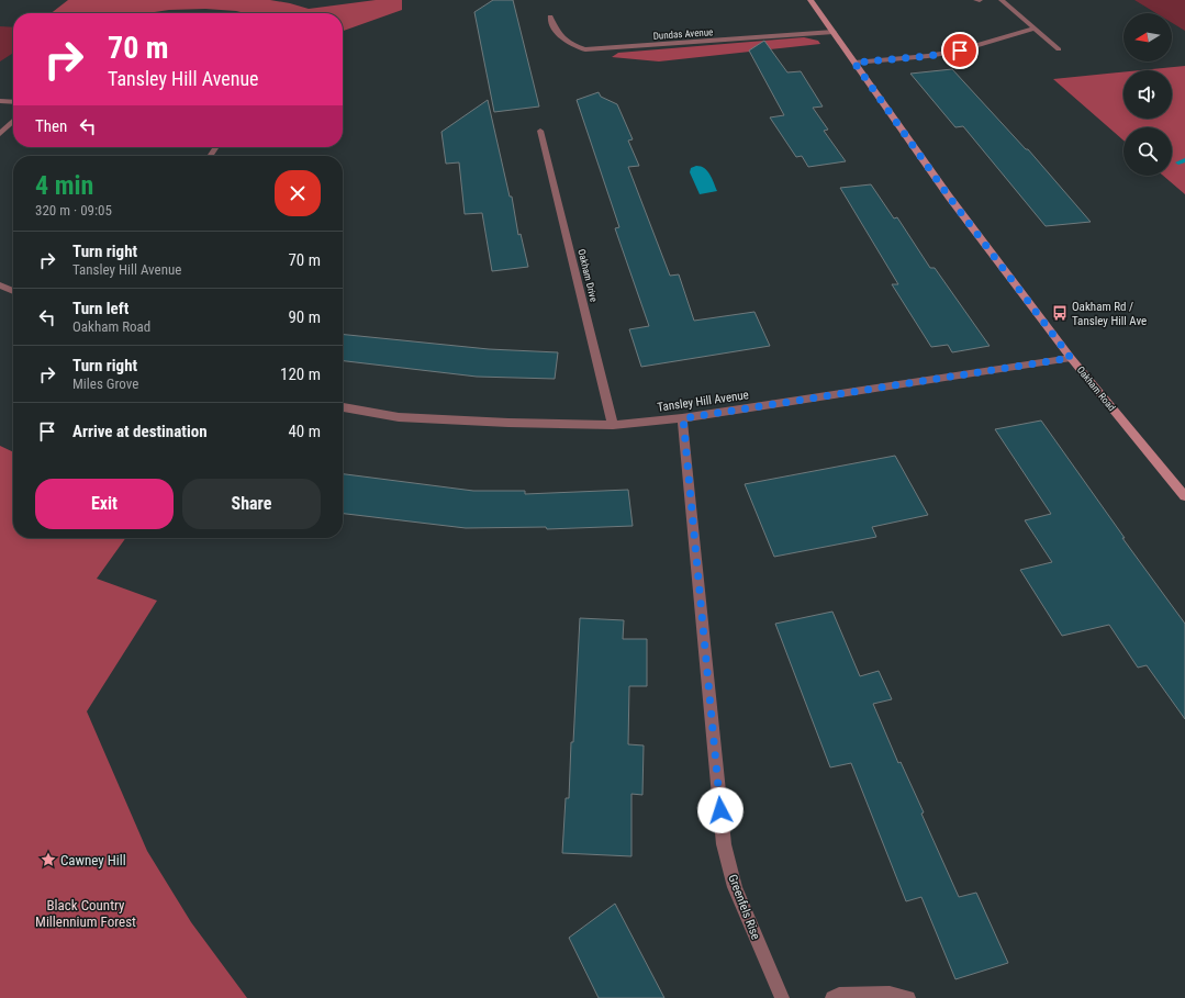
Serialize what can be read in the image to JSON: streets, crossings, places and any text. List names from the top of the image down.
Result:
{
  "streets": {
    "street": [
      "Dundas Avenue",
      "Oakham Drive",
      "Oakham Road",
      "Tansley Hill Avenue",
      "Greenfels Rise"
    ]
  },
  "crossings": [
    ["Dundas Avenue", "Oakham Road"],
    ["Oakham Drive", "Tansley Hill Avenue"],
    ["Oakham Road", "Tansley Hill Avenue"],
    ["Tansley Hill Avenue", "Greenfels Rise"]
  ],
  "parks": ["Black Country Millennium Forest"],
  "places": {
    "bus stop": ["Oakham Rd / Tansley Hill Ave"],
    "place": ["Cawney Hill"]
  },
  "north": "left",
  "page": {
    "turn": ["70 m", "Tansley Hill Avenue"],
    "then": "Then",
    "heading": ["4 min", "320 m · 09:05"],
    "list": [
      {
        "name": "Turn right",
        "note": "Tansley Hill Avenue",
        "value": "70 m"
      },
      {
        "name": "Turn left",
        "note": "Oakham Road",
        "value": "90 m"
      },
      {
        "name": "Turn right",
        "note": "Miles Grove",
        "value": "120 m"
      },
      {
        "name": "Arrive at destination",
        "value": "40 m"
      }
    ],
    "buttons": ["Exit", "Share"]
  }
}
